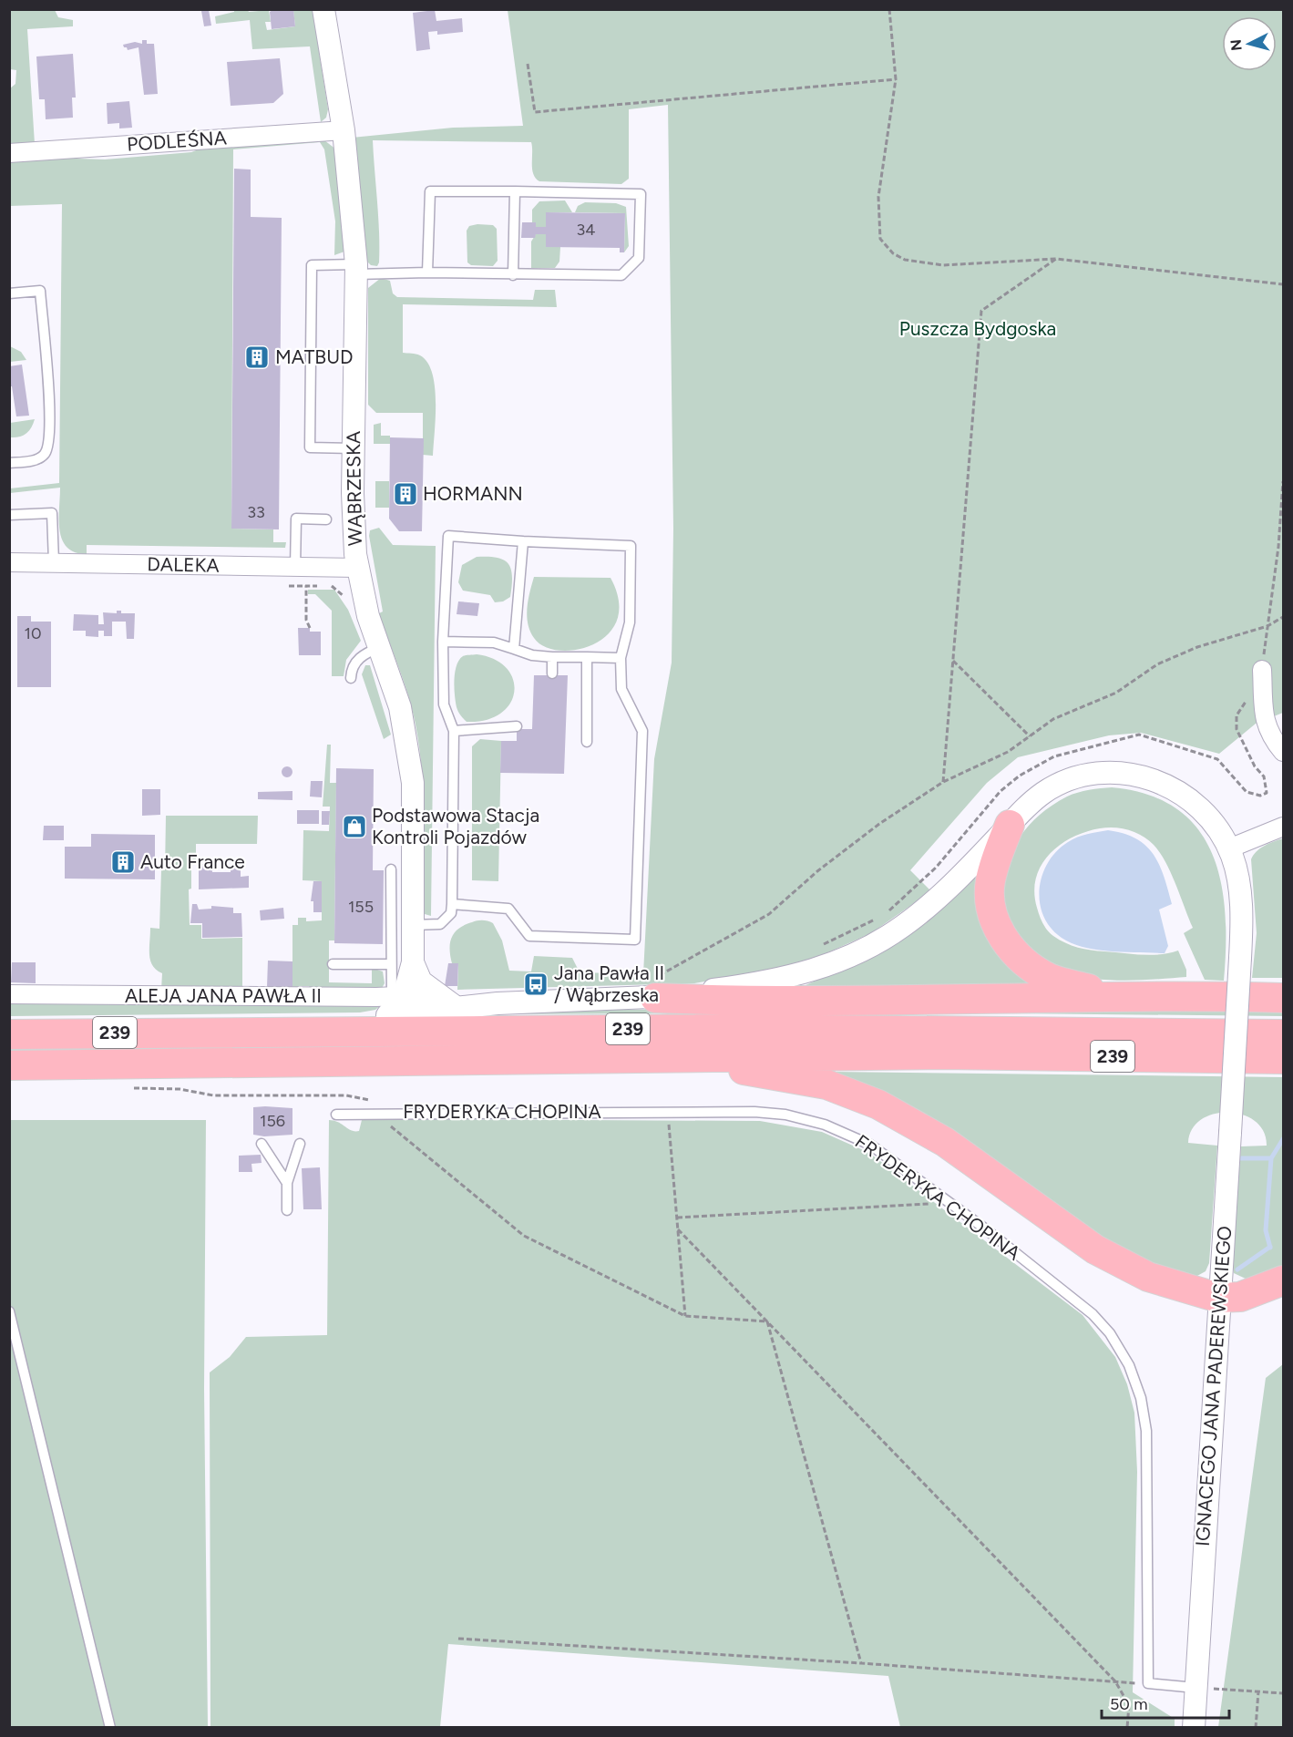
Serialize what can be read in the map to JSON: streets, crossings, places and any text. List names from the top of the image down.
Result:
{
  "streets": {
    "main road": ["ALEJA JANA PAWŁA II", "239"],
    "street": [
      "PODLEŚNA",
      "WĄBRZESKA",
      "DALEKA",
      "IGNACEGO JANA PADEREWSKIEGO"
    ],
    "lane": ["FRYDERYKA CHOPINA"]
  },
  "crossings": [
    ["PODLEŚNA", "WĄBRZESKA"],
    ["WĄBRZESKA", "DALEKA"],
    ["WĄBRZESKA", "ALEJA JANA PAWŁA II"],
    ["WĄBRZESKA", "IGNACEGO JANA PADEREWSKIEGO"],
    ["ALEJA JANA PAWŁA II", "239"],
    ["ALEJA JANA PAWŁA II", "IGNACEGO JANA PADEREWSKIEGO"]
  ],
  "parks": ["Puszcza Bydgoska"],
  "places": {
    "building": ["MATBUD", "HORMANN", "Auto France"],
    "shop": ["Podstawowa Stacja Kontroli Pojazdów"],
    "bus stop": ["Jana Pawła II / Wąbrzeska"]
  },
  "house_numbers": [
    "34",
    "33",
    "10",
    "155",
    "156"
  ],
  "scale_bar": "50 m",
  "north": "left"
}
